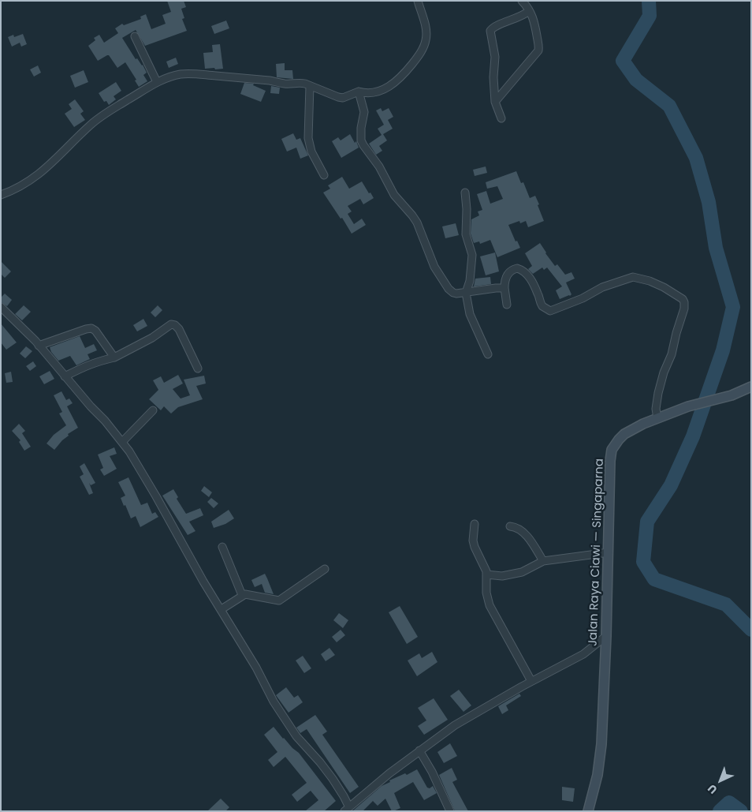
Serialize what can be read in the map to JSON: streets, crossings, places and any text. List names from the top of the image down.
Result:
{
  "streets": {
    "main road": ["Jalan Raya Ciawi — Singaparna"]
  },
  "north": "bottom left"
}
